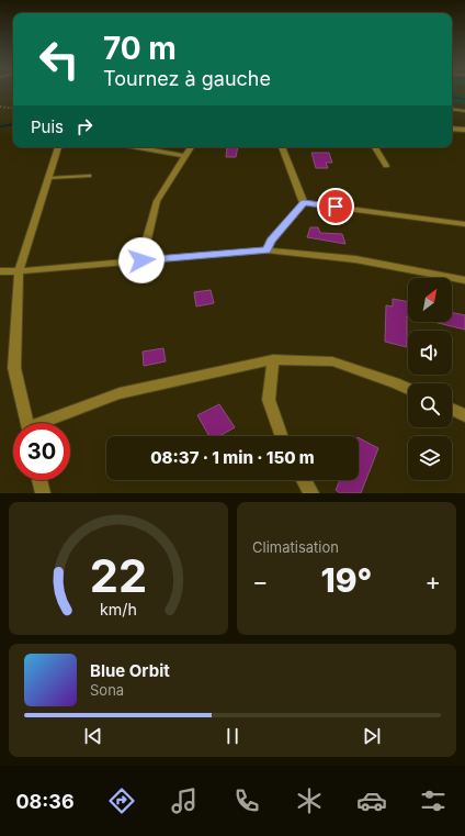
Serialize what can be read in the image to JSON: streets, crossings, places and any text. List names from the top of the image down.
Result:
{
  "north": "top right",
  "page": {
    "turn": ["70 m", "Tournez à gauche"],
    "then": "Puis",
    "limit": "30",
    "trip": "08:37 · 1 min · 150 m",
    "tile": "Climatisation",
    "heat": ["−", "19°", "+"],
    "song": ["Blue Orbit", "Sona"],
    "tabs": "08:36",
    "gauge": ["22", "km/h"]
  }
}
